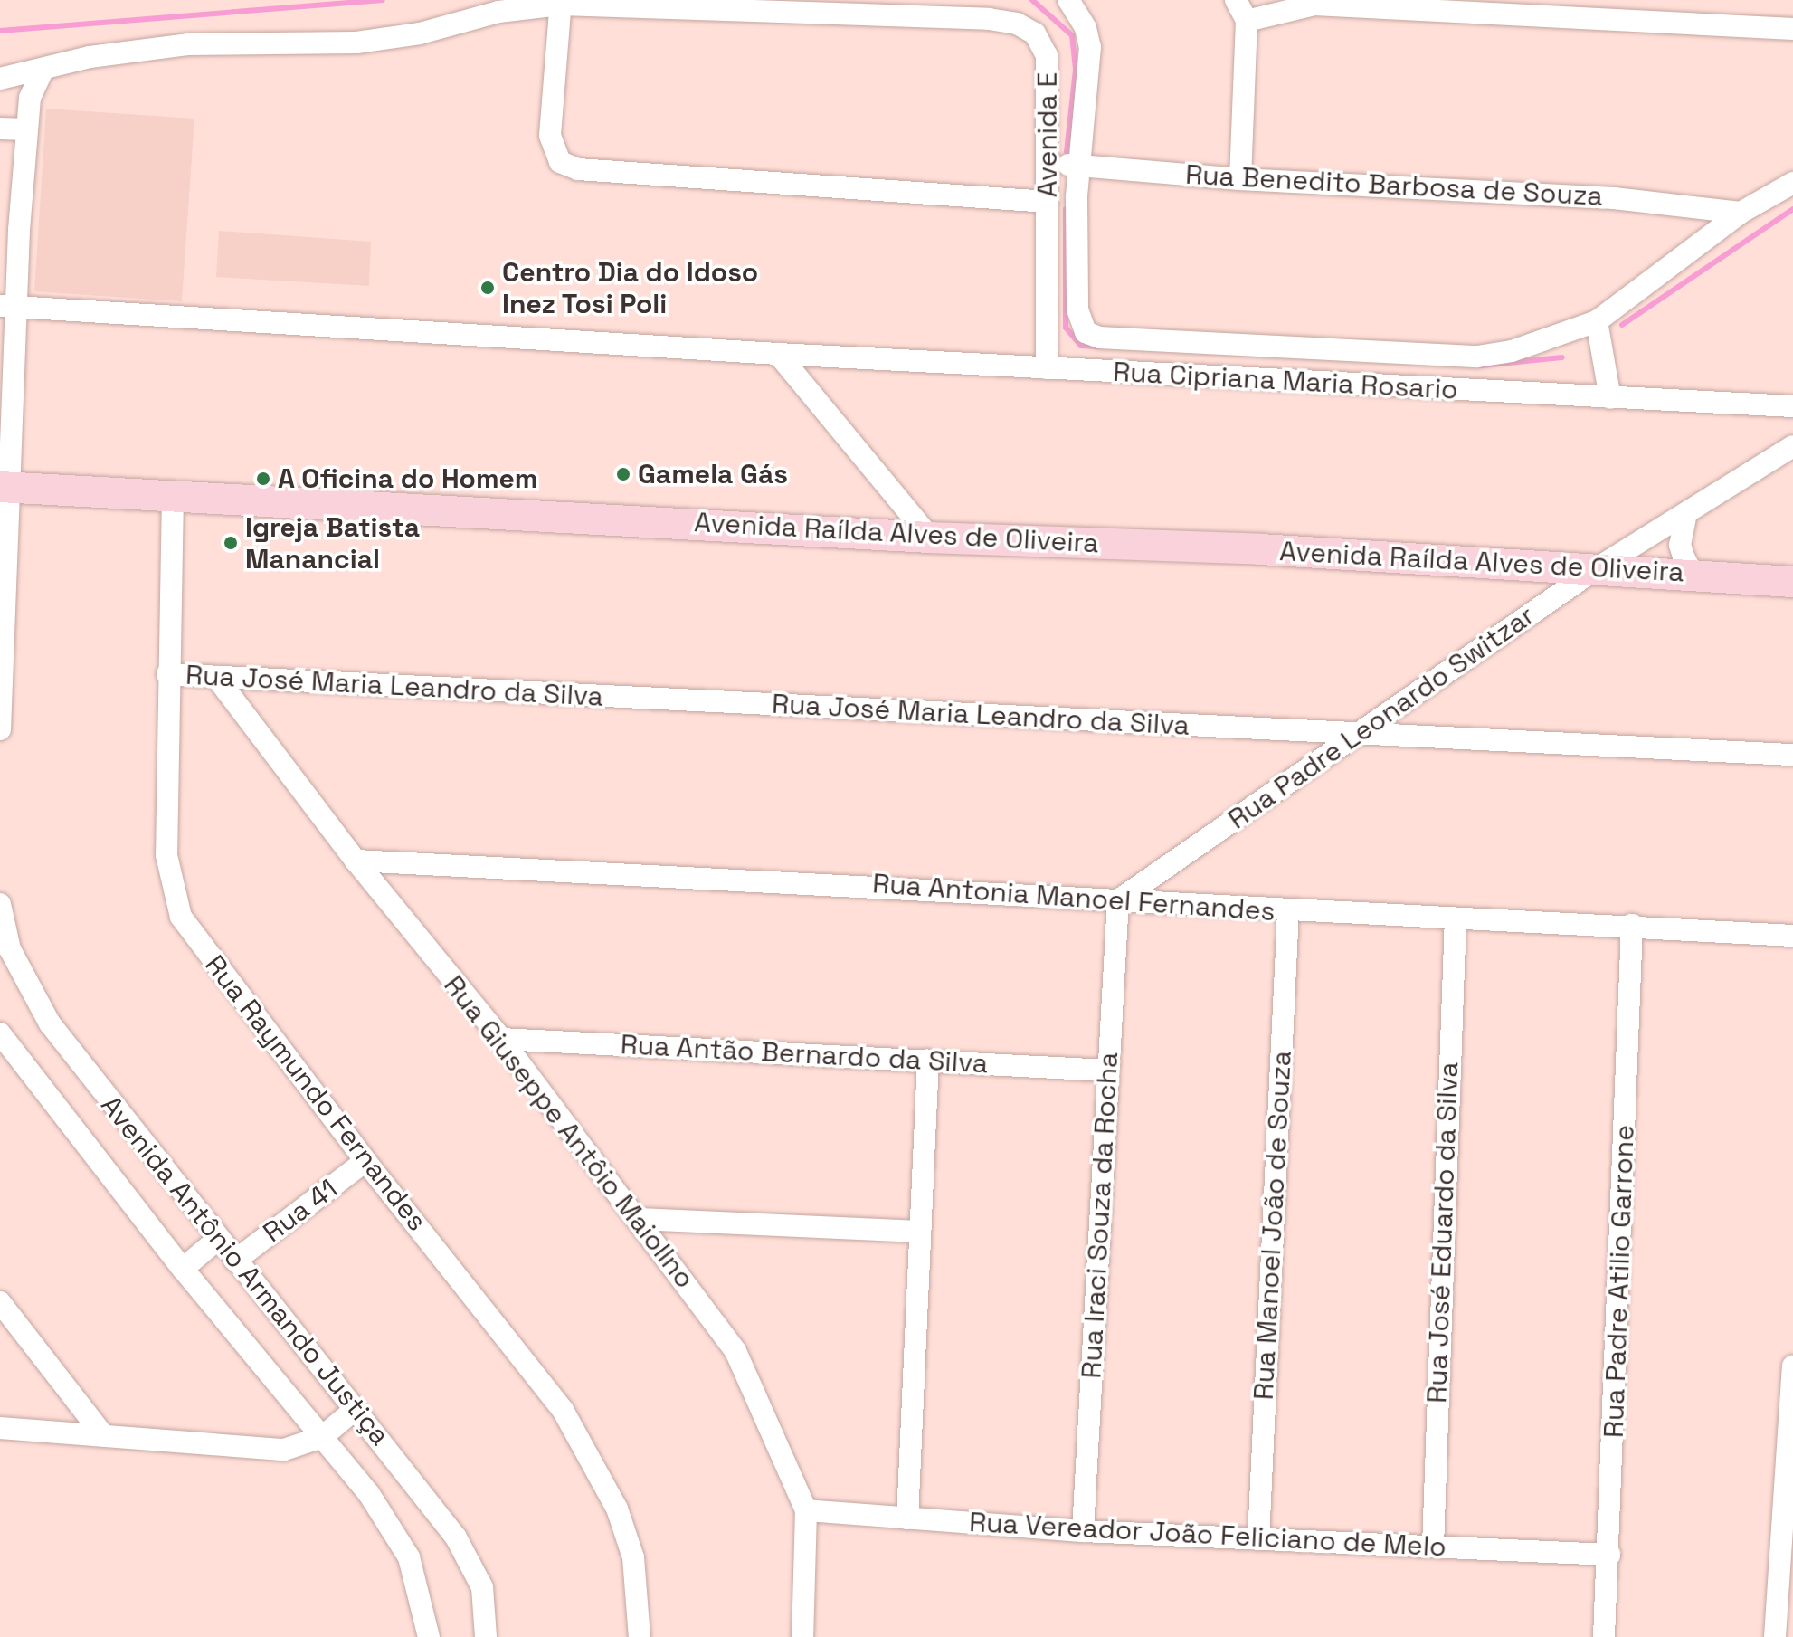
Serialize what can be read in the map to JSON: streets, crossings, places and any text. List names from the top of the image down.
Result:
{
  "streets": {
    "street": [
      "Avenida E",
      "Rua Benedito Barbosa de Souza",
      "Rua Cipriana Maria Rosario",
      "Avenida Raílda Alves de Oliveira",
      "Rua José Maria Leandro da Silva",
      "Rua Padre Leonardo Switzar",
      "Rua Antonia Manoel Fernandes",
      "Rua Antão Bernardo da Silva",
      "Rua Raymundo Fernandes",
      "Rua Giuseppe Antôio Maiollno",
      "Rua 41",
      "Rua Iraci Souza da Rocha",
      "Rua Manoel João de Souza",
      "Rua José Eduardo da Silva",
      "Avenida Antônio Armando Justiça",
      "Rua Padre Atilio Garrone",
      "Rua Vereador João Feliciano de Melo"
    ]
  },
  "crossings": [
    ["Avenida E", "Rua Benedito Barbosa de Souza"],
    ["Avenida E", "Rua Cipriana Maria Rosario"],
    ["Avenida Raílda Alves de Oliveira", "Rua Padre Leonardo Switzar"],
    ["Avenida Raílda Alves de Oliveira", "Rua Raymundo Fernandes"],
    ["Rua José Maria Leandro da Silva", "Rua Padre Leonardo Switzar"],
    ["Rua José Maria Leandro da Silva", "Rua Raymundo Fernandes"],
    ["Rua José Maria Leandro da Silva", "Rua Giuseppe Antôio Maiollno"],
    ["Rua Padre Leonardo Switzar", "Rua Antonia Manoel Fernandes"],
    ["Rua Padre Leonardo Switzar", "Rua Iraci Souza da Rocha"],
    ["Rua Antonia Manoel Fernandes", "Rua Giuseppe Antôio Maiollno"],
    ["Rua Antonia Manoel Fernandes", "Rua Iraci Souza da Rocha"],
    ["Rua Antonia Manoel Fernandes", "Rua Manoel João de Souza"],
    ["Rua Antonia Manoel Fernandes", "Rua José Eduardo da Silva"],
    ["Rua Antonia Manoel Fernandes", "Rua Padre Atilio Garrone"],
    ["Rua Antão Bernardo da Silva", "Rua Giuseppe Antôio Maiollno"],
    ["Rua Antão Bernardo da Silva", "Rua Iraci Souza da Rocha"],
    ["Rua Raymundo Fernandes", "Rua 41"],
    ["Rua Giuseppe Antôio Maiollno", "Rua Vereador João Feliciano de Melo"],
    ["Rua 41", "Avenida Antônio Armando Justiça"],
    ["Rua Iraci Souza da Rocha", "Rua Vereador João Feliciano de Melo"],
    ["Rua Manoel João de Souza", "Rua Vereador João Feliciano de Melo"],
    ["Rua José Eduardo da Silva", "Rua Vereador João Feliciano de Melo"],
    ["Rua Padre Atilio Garrone", "Rua Vereador João Feliciano de Melo"]
  ],
  "places": [
    "Centro Dia do Idoso Inez Tosi Poli",
    "Gamela Gás",
    "A Oficina do Homem",
    "Igreja Batista Manancial"
  ]
}
